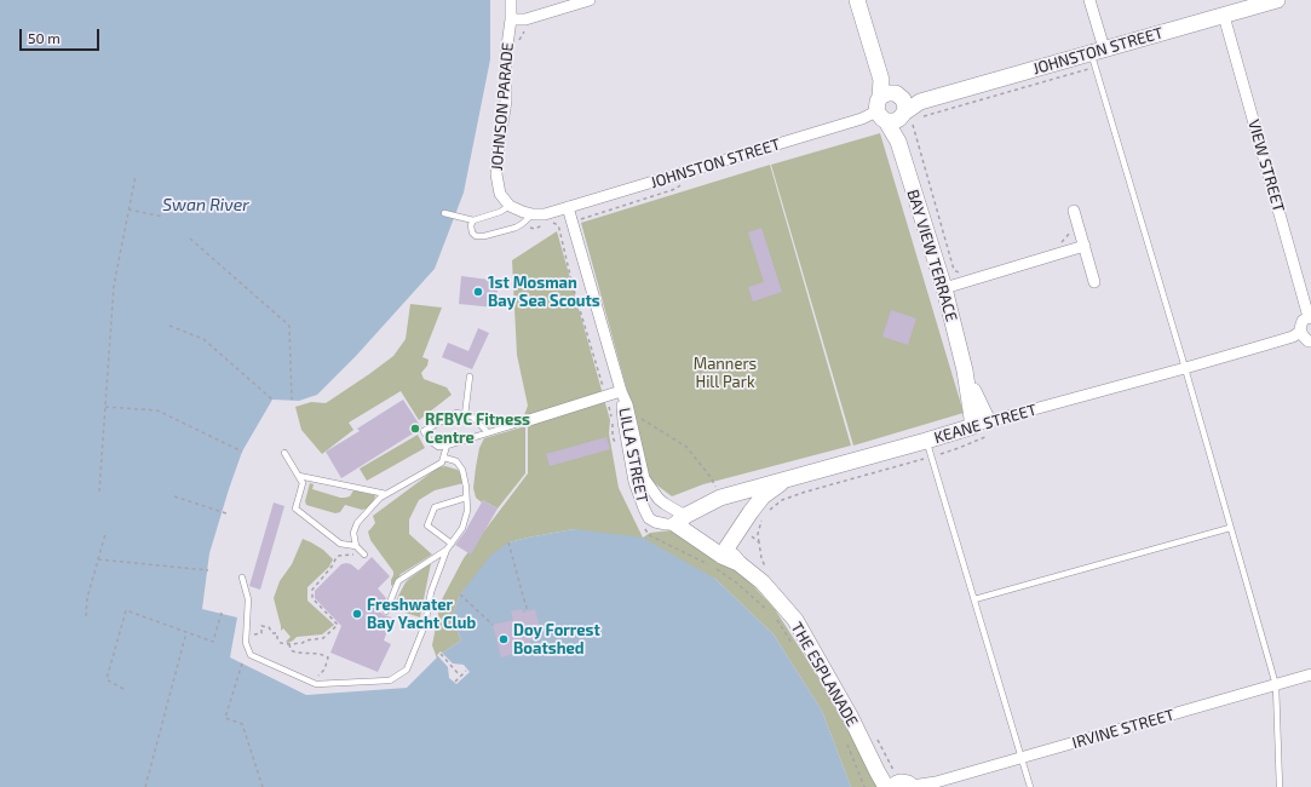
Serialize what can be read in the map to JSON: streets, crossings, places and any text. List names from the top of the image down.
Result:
{
  "streets": {
    "street": [
      "JOHNSTON STREET",
      "JOHNSON PARADE",
      "VIEW STREET",
      "BAY VIEW TERRACE",
      "KEANE STREET",
      "LILLA STREET",
      "THE ESPLANADE",
      "IRVINE STREET"
    ]
  },
  "crossings": [
    ["JOHNSTON STREET", "VIEW STREET"],
    ["JOHNSTON STREET", "BAY VIEW TERRACE"],
    ["JOHNSTON STREET", "LILLA STREET"],
    ["BAY VIEW TERRACE", "KEANE STREET"],
    ["KEANE STREET", "LILLA STREET"],
    ["KEANE STREET", "THE ESPLANADE"],
    ["LILLA STREET", "THE ESPLANADE"],
    ["THE ESPLANADE", "IRVINE STREET"]
  ],
  "water": ["Swan River"],
  "parks": ["Manners Hill Park"],
  "places": [
    "1st Mosman Bay Sea Scouts",
    "RFBYC Fitness Centre",
    "Freshwater Bay Yacht Club",
    "Doy Forrest Boatshed"
  ],
  "scale_bar": "50 m"
}
